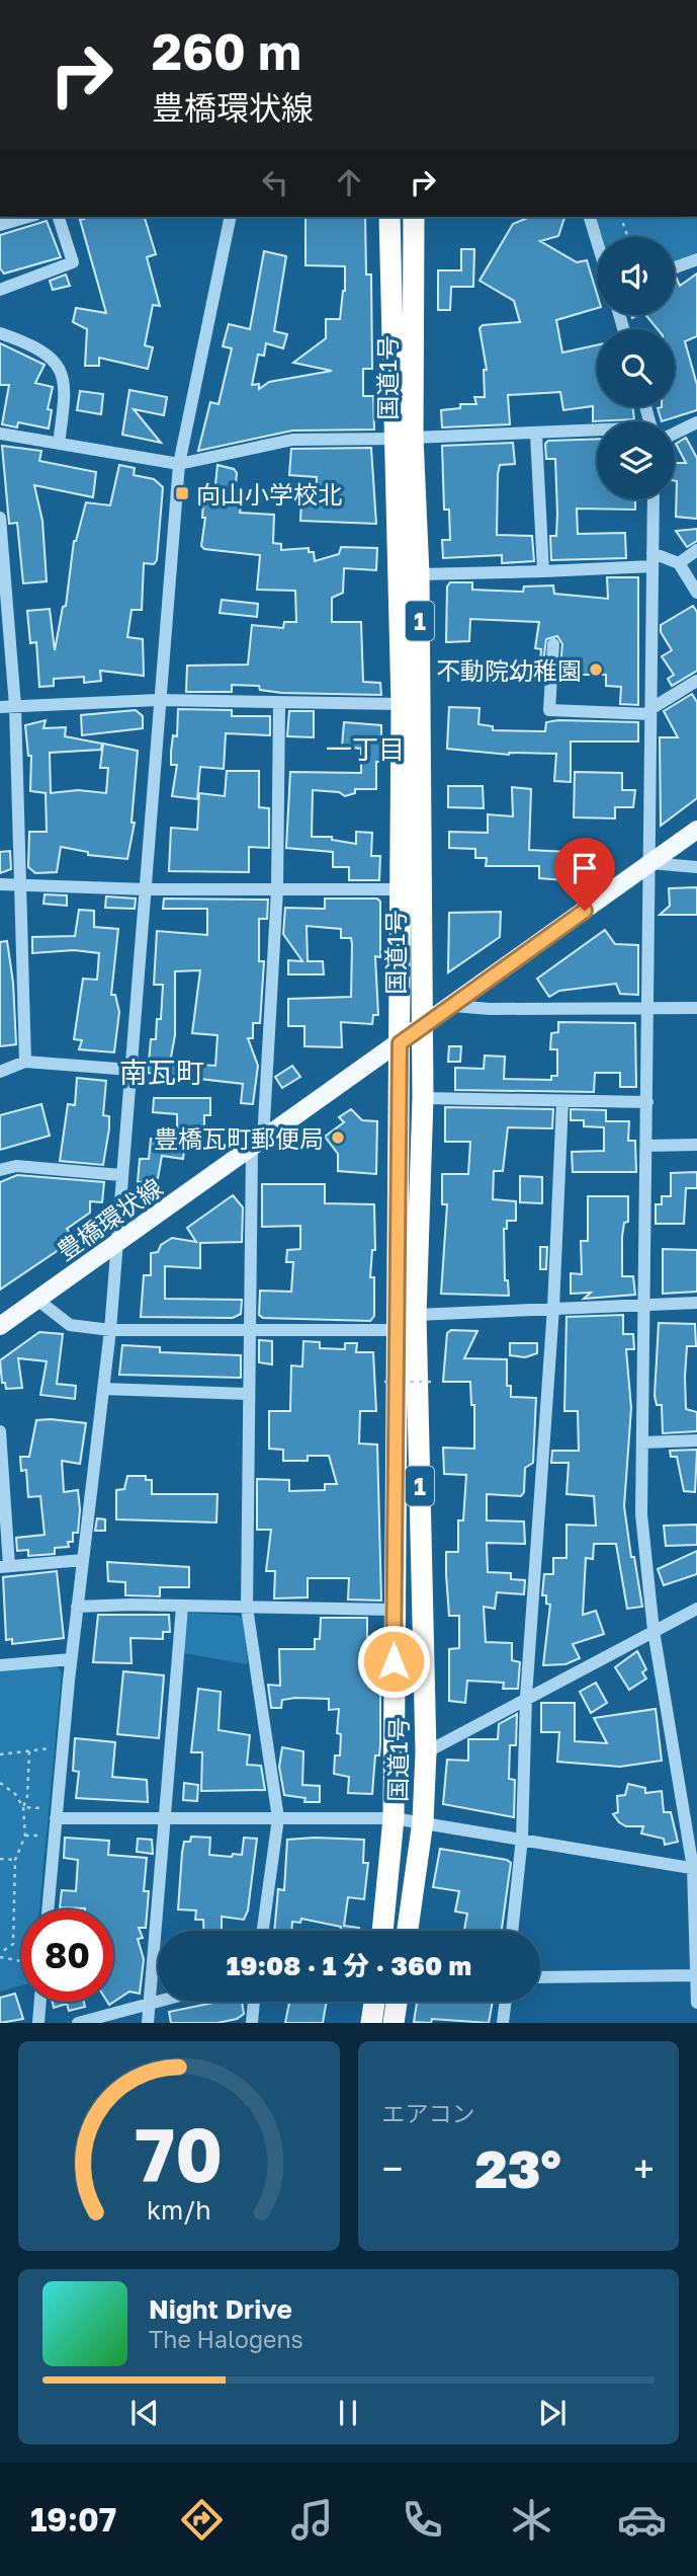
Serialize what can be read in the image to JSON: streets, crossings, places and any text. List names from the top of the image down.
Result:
{
  "streets": {
    "highway": ["国道1号", "1"],
    "main road": ["豊橋環状線"]
  },
  "crossings": [
    ["国道1号", "豊橋環状線"]
  ],
  "districts": ["一丁目", "南瓦町"],
  "places": {
    "transit": ["向山小学校北"],
    "other": ["不動院幼稚園", "豊橋瓦町郵便局"]
  },
  "page": {
    "turn": ["260 m", "豊橋環状線"],
    "limit": "80",
    "trip": "19:08 · 1 分 · 360 m",
    "tile": "エアコン",
    "heat": ["−", "23°", "+"],
    "song": ["Night Drive", "The Halogens"],
    "tabs": "19:07",
    "gauge": ["70", "km/h"]
  }
}
